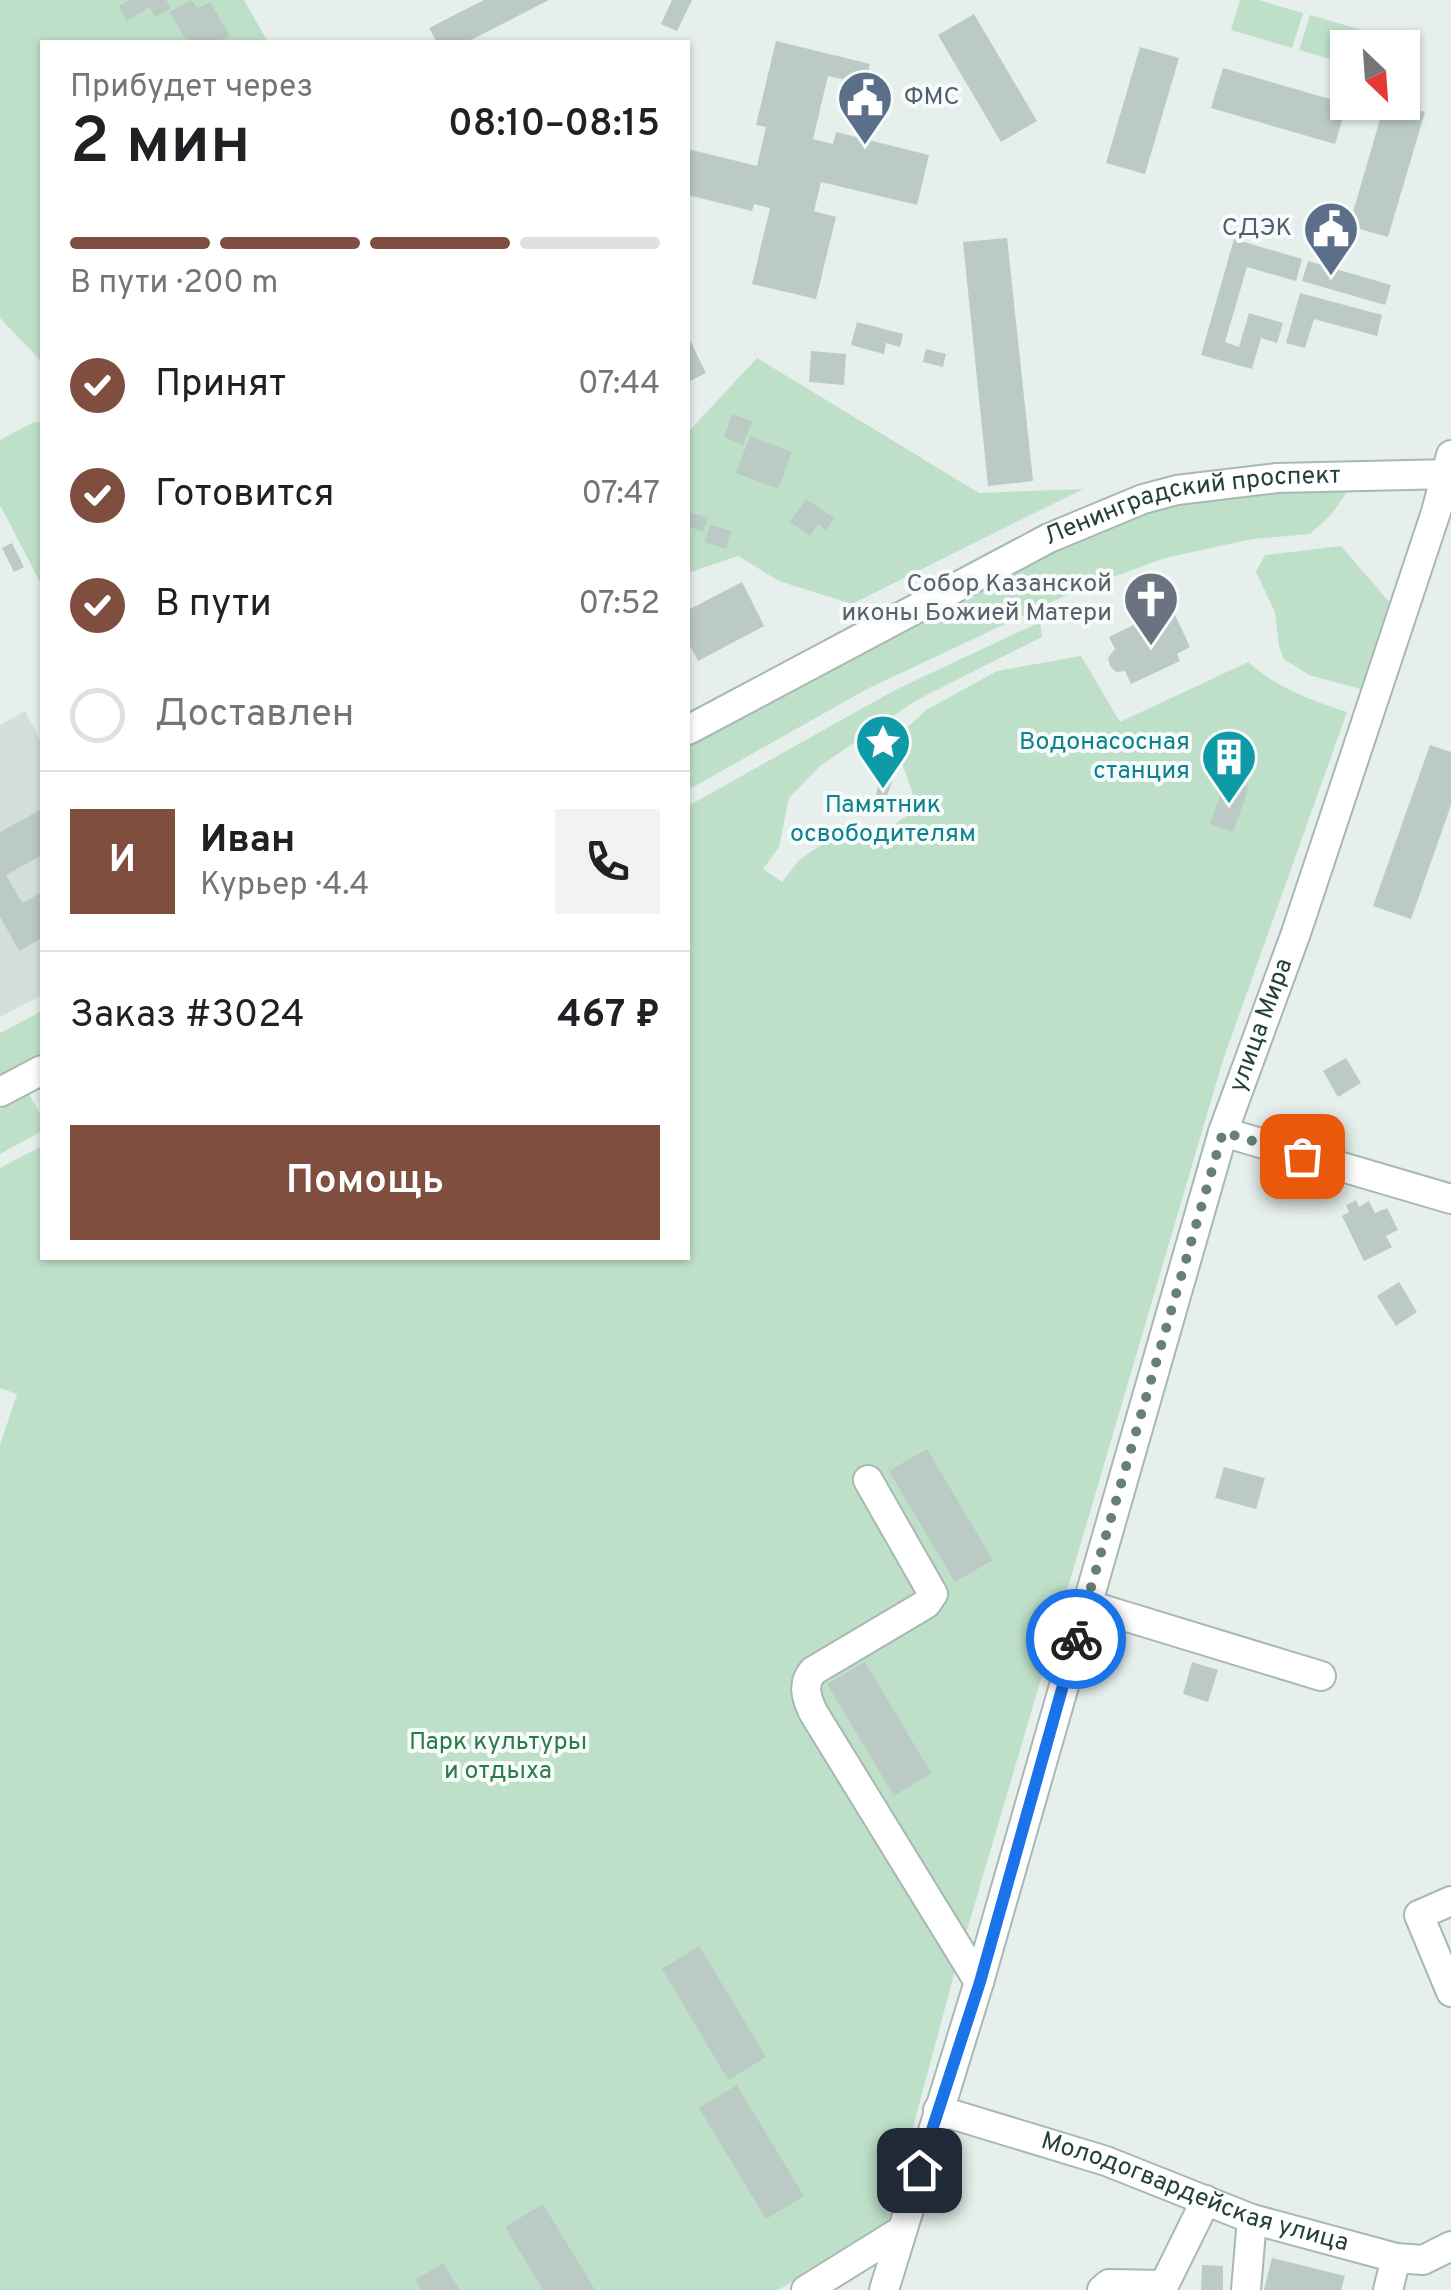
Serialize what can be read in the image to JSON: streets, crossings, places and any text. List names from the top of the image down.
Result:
{
  "streets": {
    "street": ["Ленинградский проспект", "улица Мира", "Молодогвардейская улица"]
  },
  "crossings": [
    ["Ленинградский проспект", "улица Мира"],
    ["улица Мира", "Молодогвардейская улица"]
  ],
  "parks": ["Парк культуры и отдыха"],
  "places": {
    "public building": ["ФМС", "СДЭК"],
    "church": ["Собор Казанской иконы Божией Матери"],
    "place": ["Памятник освободителям"],
    "building": ["Водонасосная станция"]
  },
  "north": "bottom right",
  "page": {
    "heading": ["2 мин", "Прибудет через", "08:10–08:15"],
    "panel": [
      "Иван",
      "Курьер · 4.4",
      "Заказ #3024",
      "467 ₽"
    ],
    "bar": "В пути · 200 m",
    "list": [
      ["Принят", "07:44"],
      ["Готовится", "07:47"],
      ["В пути", "07:52"],
      "Доставлен"
    ],
    "round": "И",
    "buttons": "Помощь"
  }
}
